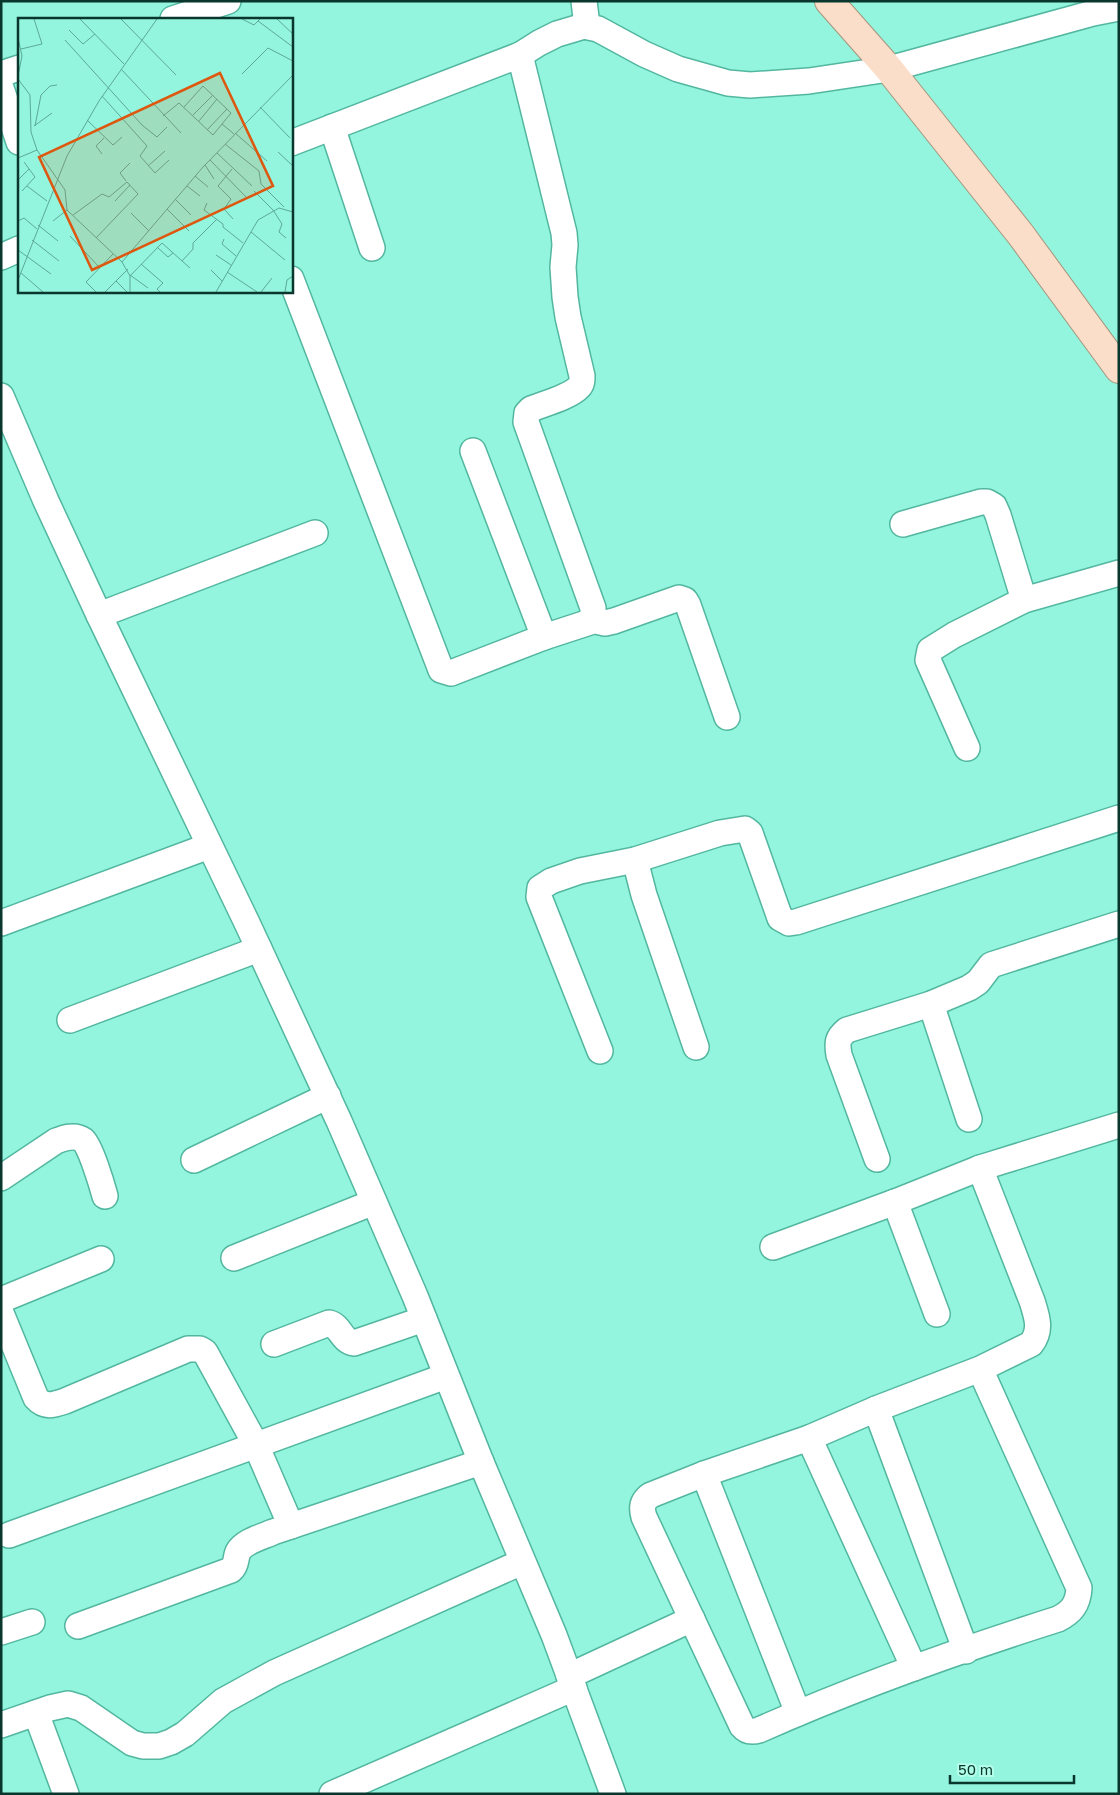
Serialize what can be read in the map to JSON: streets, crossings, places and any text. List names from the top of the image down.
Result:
{
  "scale_bar": "50 m"
}
